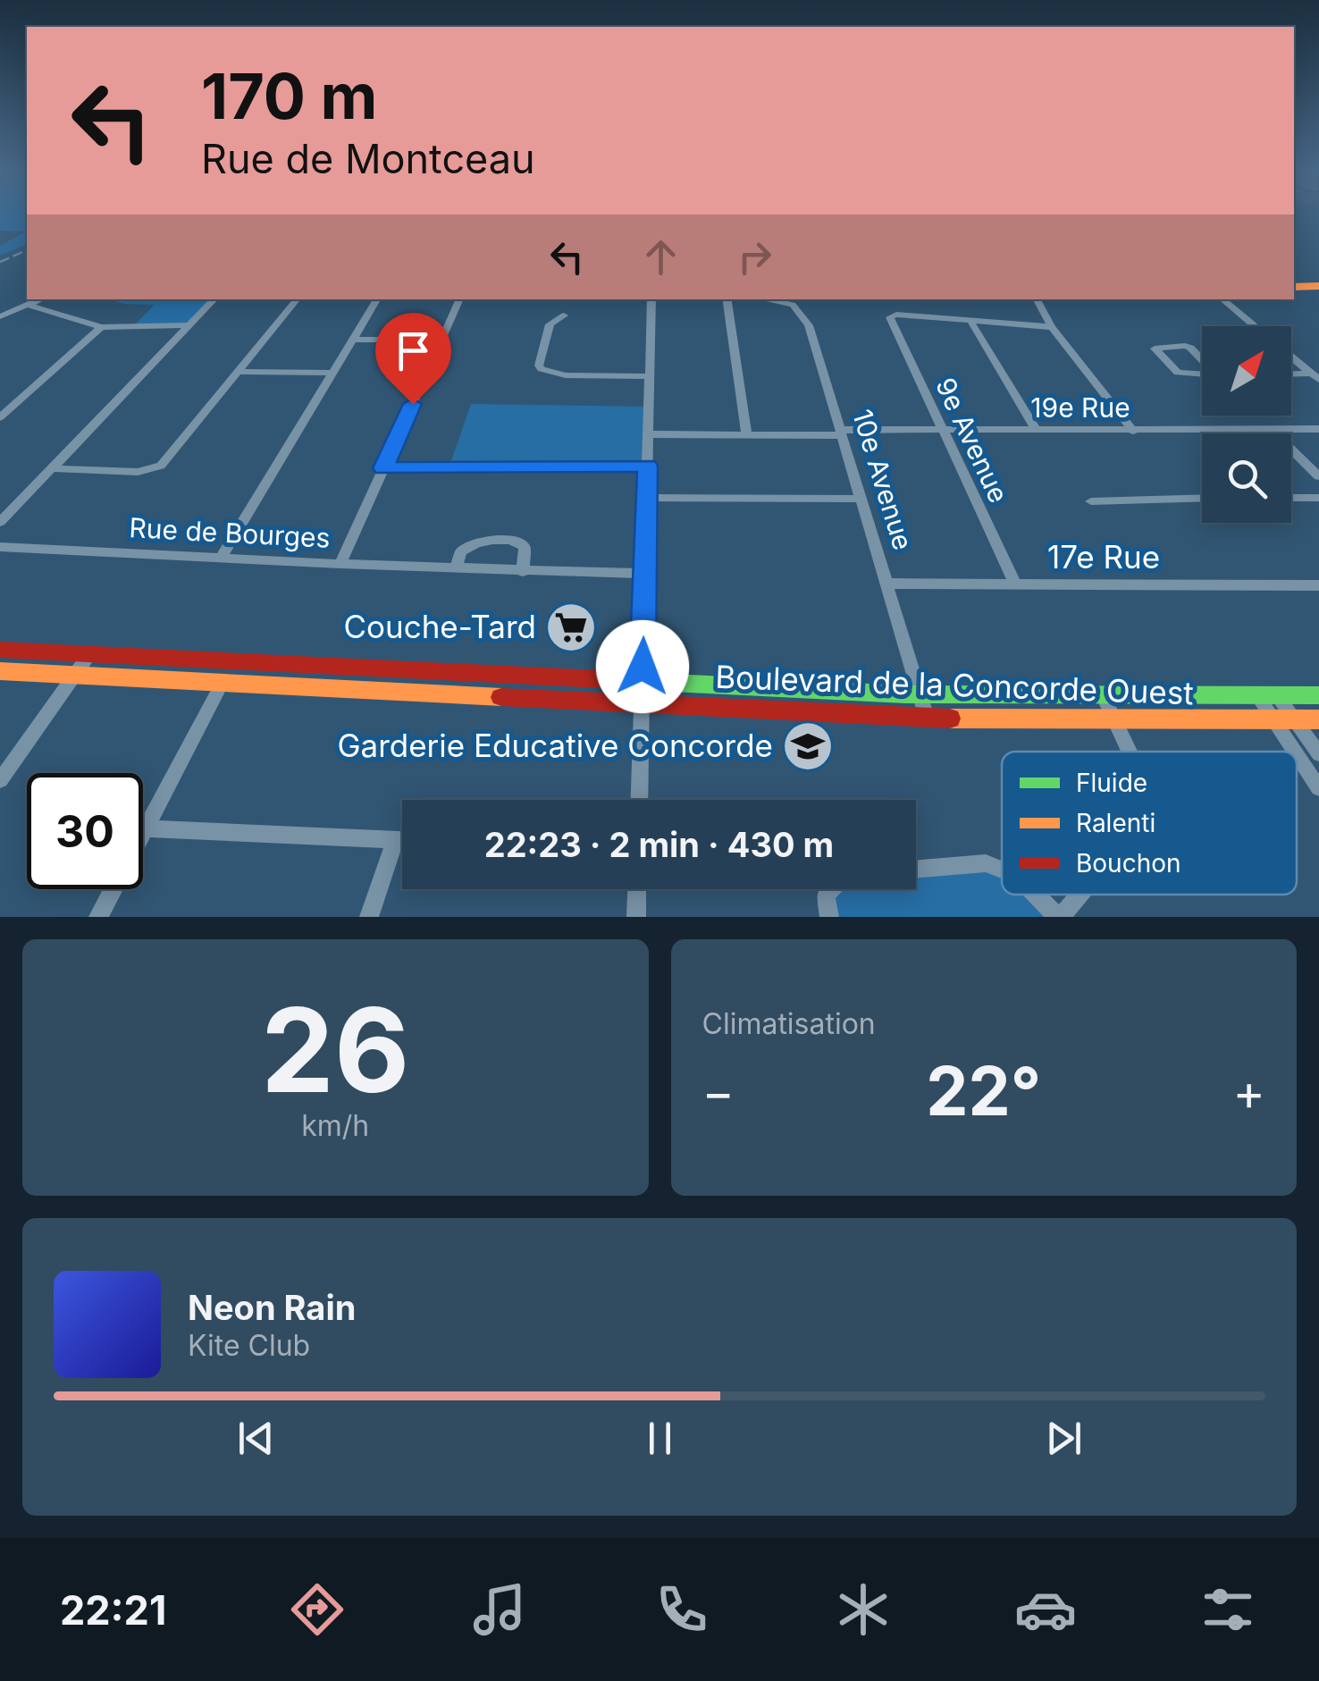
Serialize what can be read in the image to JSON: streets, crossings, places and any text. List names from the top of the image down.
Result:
{
  "streets": {
    "street": [
      "19e Rue",
      "9e Avenue",
      "10e Avenue",
      "Rue de Bourges",
      "17e Rue",
      "Boulevard de la Concorde Ouest"
    ]
  },
  "crossings": [
    ["19e Rue", "9e Avenue"],
    ["19e Rue", "10e Avenue"],
    ["9e Avenue", "17e Rue"],
    ["10e Avenue", "17e Rue"],
    ["10e Avenue", "Boulevard de la Concorde Ouest"]
  ],
  "places": {
    "supermarket": ["Couche-Tard"],
    "school or university": ["Garderie Educative Concorde"]
  },
  "legend": ["Fluide", "Ralenti", "Bouchon"],
  "north": "top right",
  "page": {
    "turn": ["170 m", "Rue de Montceau"],
    "limit": "30",
    "trip": "22:23 · 2 min · 430 m",
    "tile": [
      ["26", "km/h"],
      "Climatisation"
    ],
    "heat": ["−", "22°", "+"],
    "song": ["Neon Rain", "Kite Club"],
    "tabs": "22:21"
  }
}
